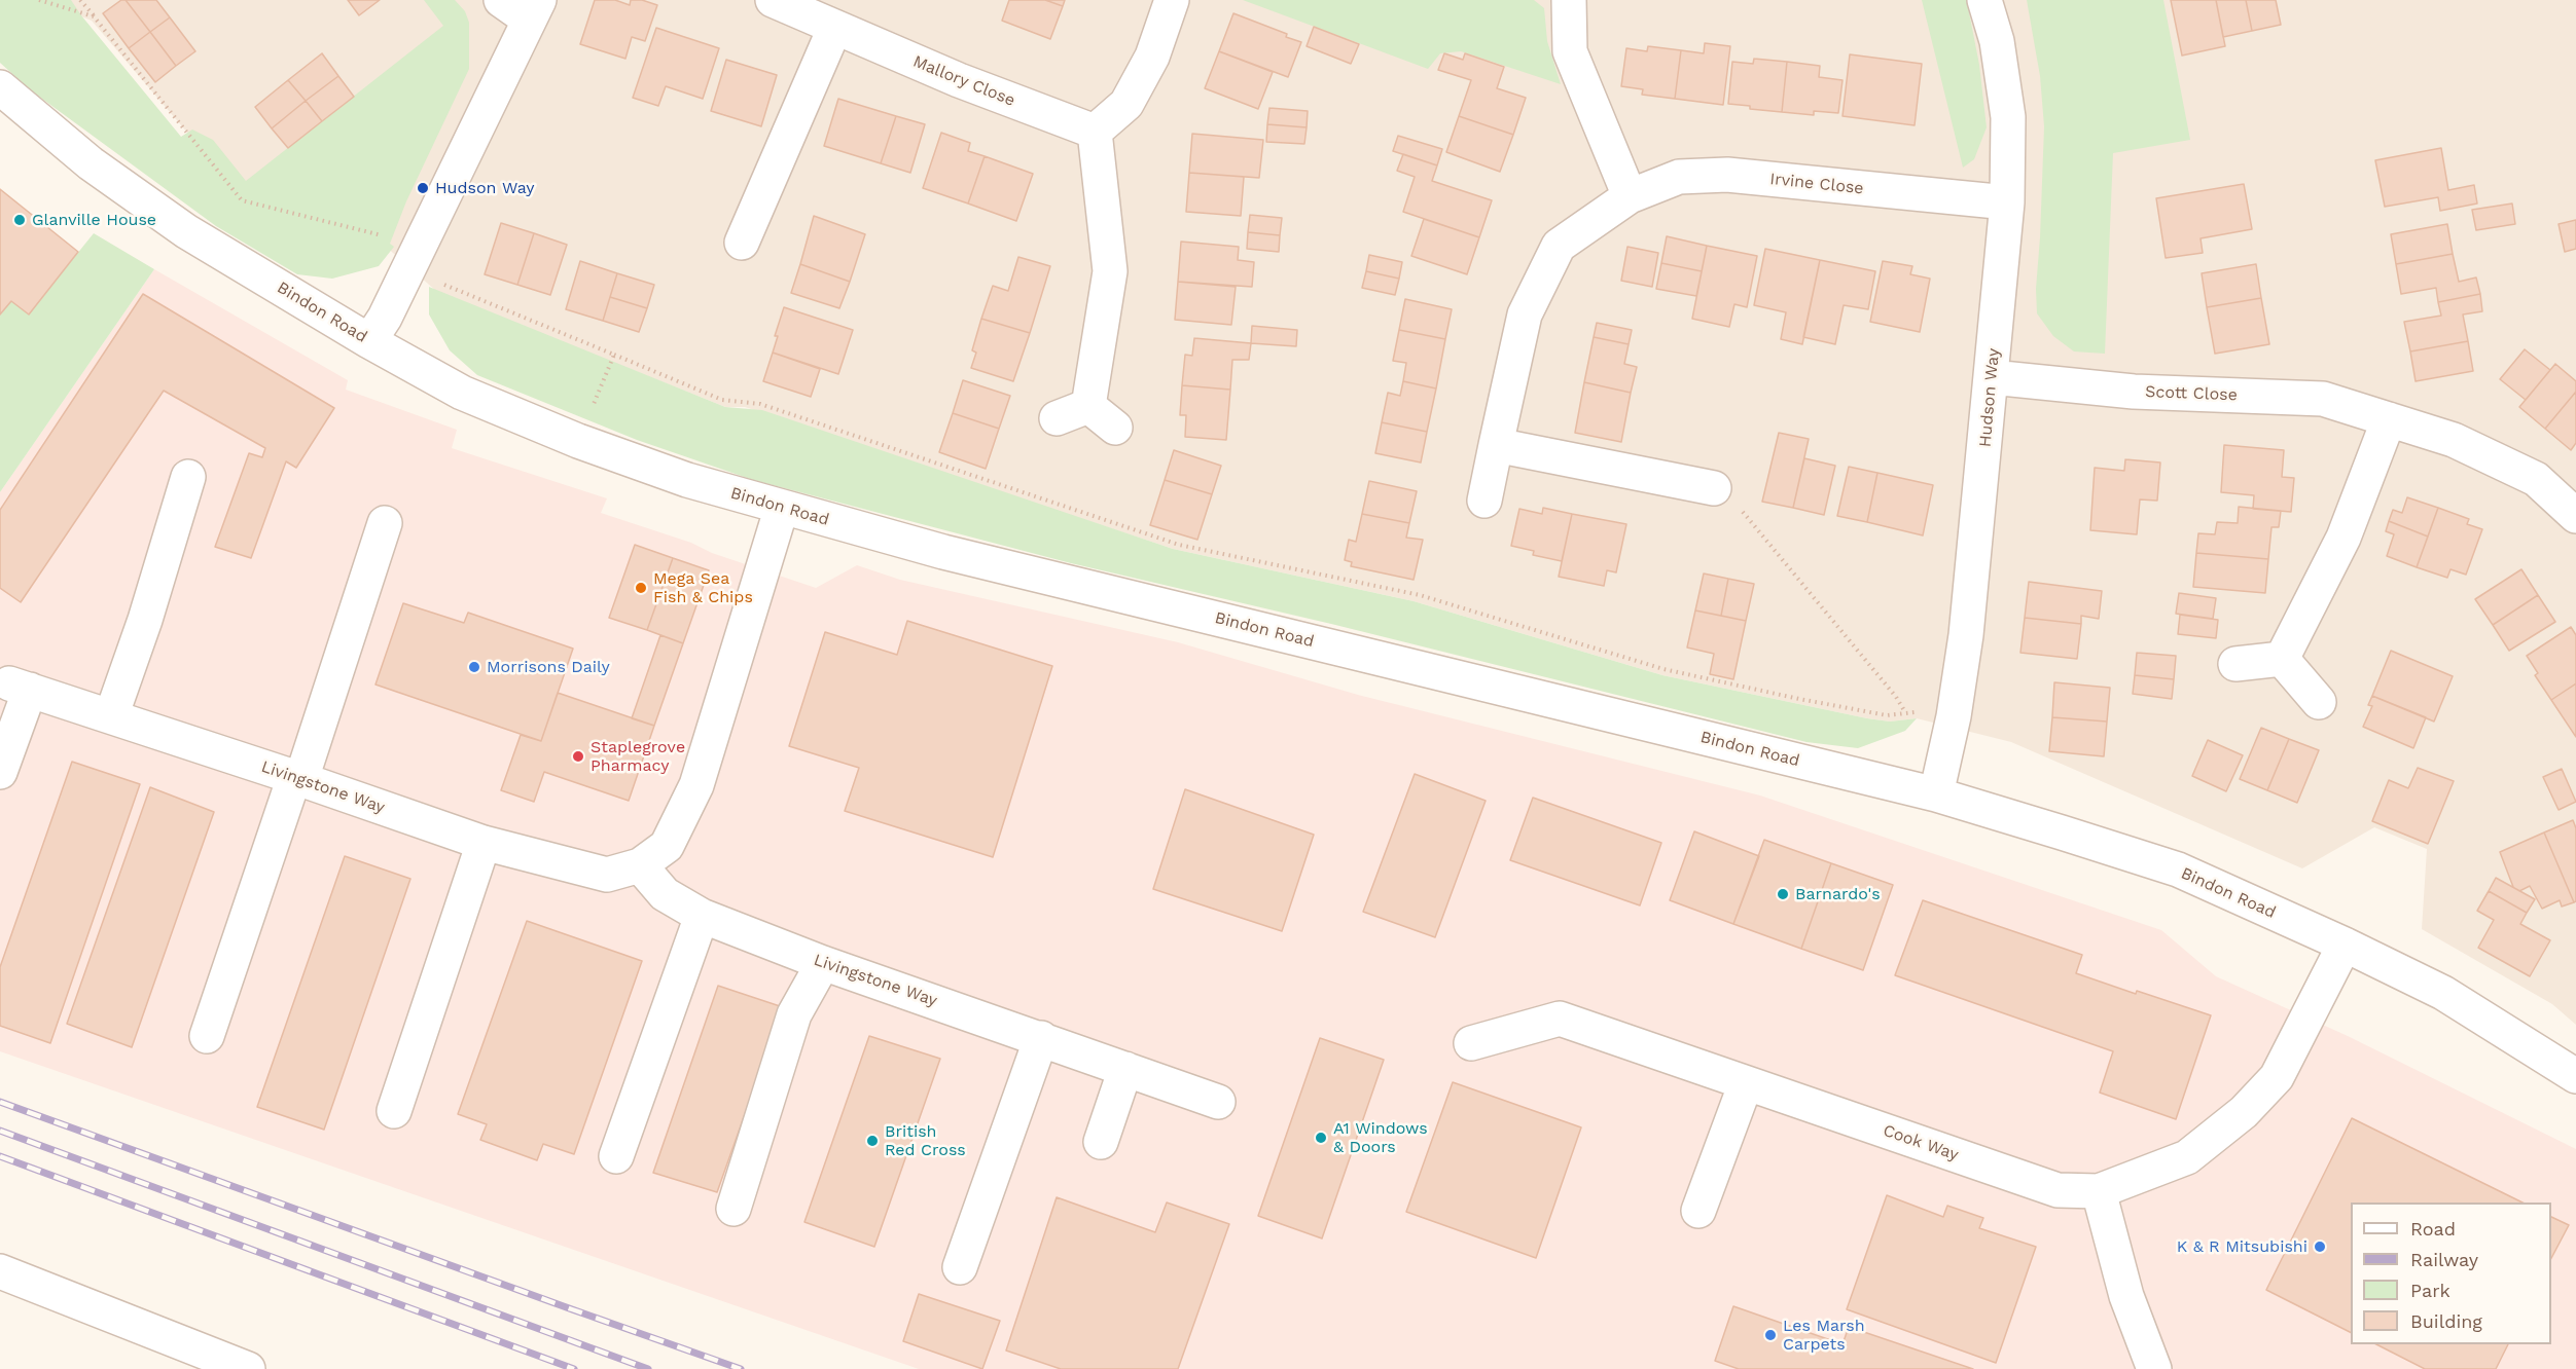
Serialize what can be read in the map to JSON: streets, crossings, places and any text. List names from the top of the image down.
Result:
{
  "streets": {
    "street": [
      "Mallory Close",
      "Irvine Close",
      "Bindon Road",
      "Scott Close",
      "Hudson Way",
      "Livingstone Way",
      "Cook Way"
    ]
  },
  "crossings": [
    ["Irvine Close", "Hudson Way"],
    ["Bindon Road", "Hudson Way"],
    ["Bindon Road", "Livingstone Way"],
    ["Bindon Road", "Cook Way"],
    ["Scott Close", "Hudson Way"]
  ],
  "places": [
    "Hudson Way",
    "Glanville House",
    "Mega Sea Fish & Chips",
    "Morrisons Daily",
    "Staplegrove Pharmacy",
    "Barnardo's",
    "A1 Windows & Doors",
    "British Red Cross",
    "K & R Mitsubishi",
    "Les Marsh Carpets"
  ],
  "legend": [
    "Road",
    "Railway",
    "Park",
    "Building"
  ]
}
